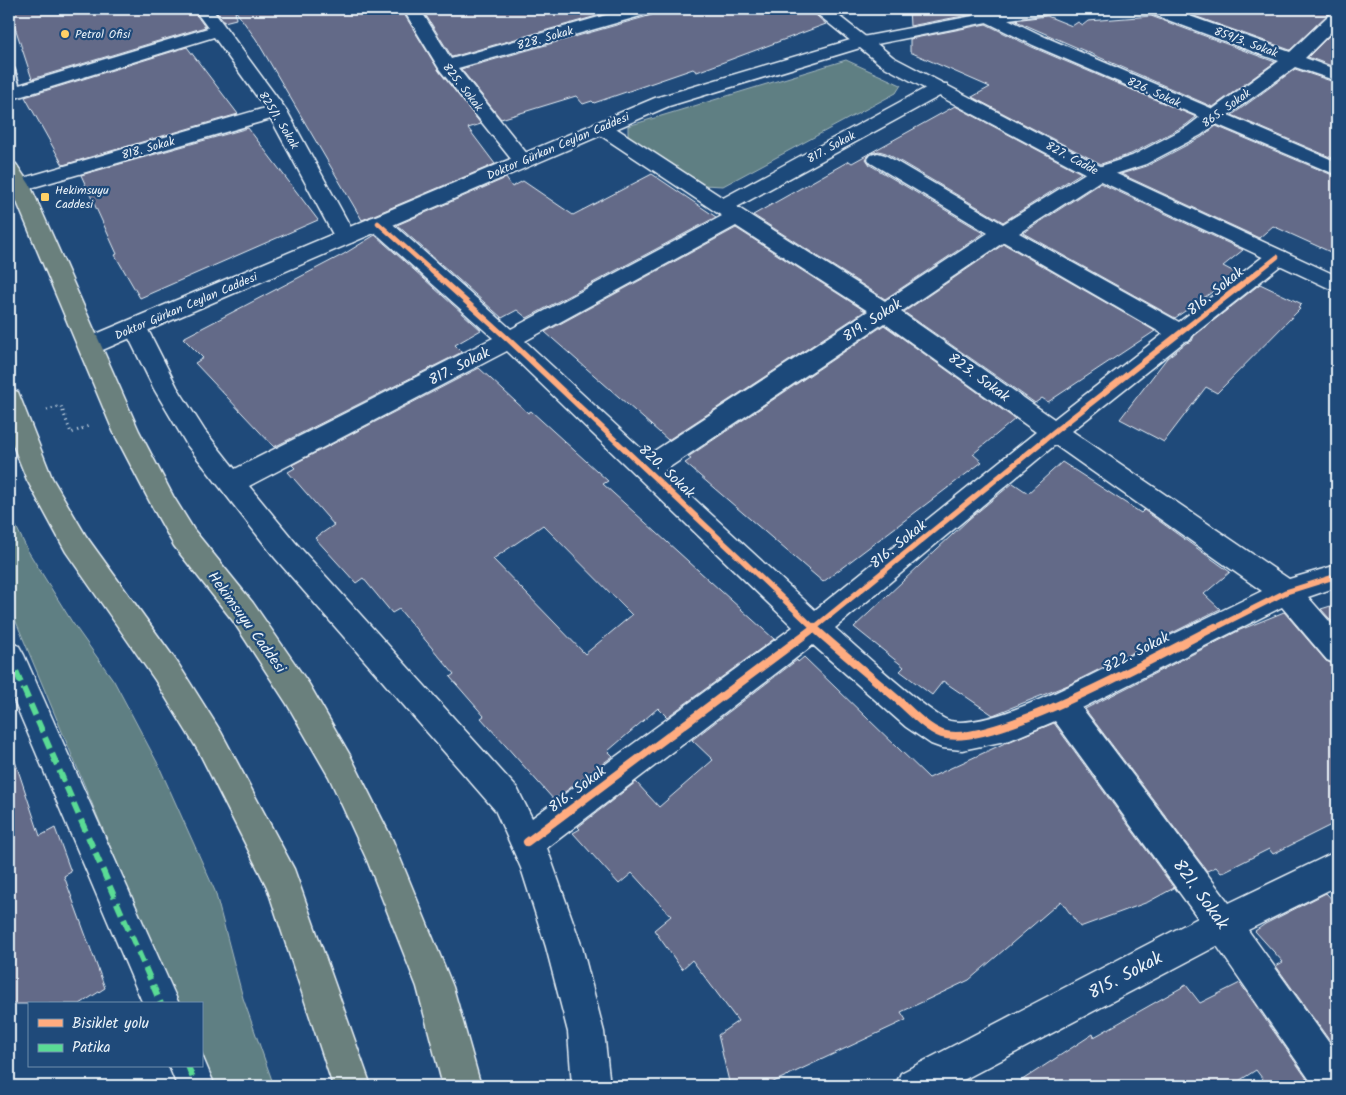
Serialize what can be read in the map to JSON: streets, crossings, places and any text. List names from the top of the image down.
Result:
{
  "streets": {
    "main road": ["Hekimsuyu Caddesi"],
    "street": [
      "828. Sokak",
      "859/3. Sokak",
      "825. Sokak",
      "826. Sokak",
      "865. Sokak",
      "825/1. Sokak",
      "Doktor Gürkan Ceylan Caddesi",
      "817. Sokak",
      "818. Sokak",
      "827. Cadde",
      "816. Sokak",
      "819. Sokak",
      "823. Sokak",
      "820. Sokak",
      "822. Sokak",
      "821. Sokak",
      "815. Sokak"
    ]
  },
  "crossings": [
    ["828. Sokak", "825. Sokak"],
    ["859/3. Sokak", "865. Sokak"],
    ["825. Sokak", "Doktor Gürkan Ceylan Caddesi"],
    ["826. Sokak", "865. Sokak"],
    ["826. Sokak", "Doktor Gürkan Ceylan Caddesi"],
    ["865. Sokak", "827. Cadde"],
    ["865. Sokak", "819. Sokak"],
    ["825/1. Sokak", "Doktor Gürkan Ceylan Caddesi"],
    ["825/1. Sokak", "818. Sokak"],
    ["Doktor Gürkan Ceylan Caddesi", "827. Cadde"],
    ["Doktor Gürkan Ceylan Caddesi", "823. Sokak"],
    ["Doktor Gürkan Ceylan Caddesi", "820. Sokak"],
    ["Doktor Gürkan Ceylan Caddesi", "Hekimsuyu Caddesi"],
    ["817. Sokak", "827. Cadde"],
    ["817. Sokak", "823. Sokak"],
    ["817. Sokak", "820. Sokak"],
    ["818. Sokak", "Hekimsuyu Caddesi"],
    ["827. Cadde", "816. Sokak"],
    ["827. Cadde", "819. Sokak"],
    ["816. Sokak", "823. Sokak"],
    ["816. Sokak", "820. Sokak"],
    ["819. Sokak", "823. Sokak"],
    ["819. Sokak", "820. Sokak"],
    ["823. Sokak", "822. Sokak"],
    ["820. Sokak", "822. Sokak"],
    ["822. Sokak", "821. Sokak"],
    ["821. Sokak", "815. Sokak"]
  ],
  "places": {
    "other": ["Petrol Ofisi"],
    "transit": ["Hekimsuyu Caddesi"]
  },
  "legend": ["Bisiklet yolu", "Patika"]
}
